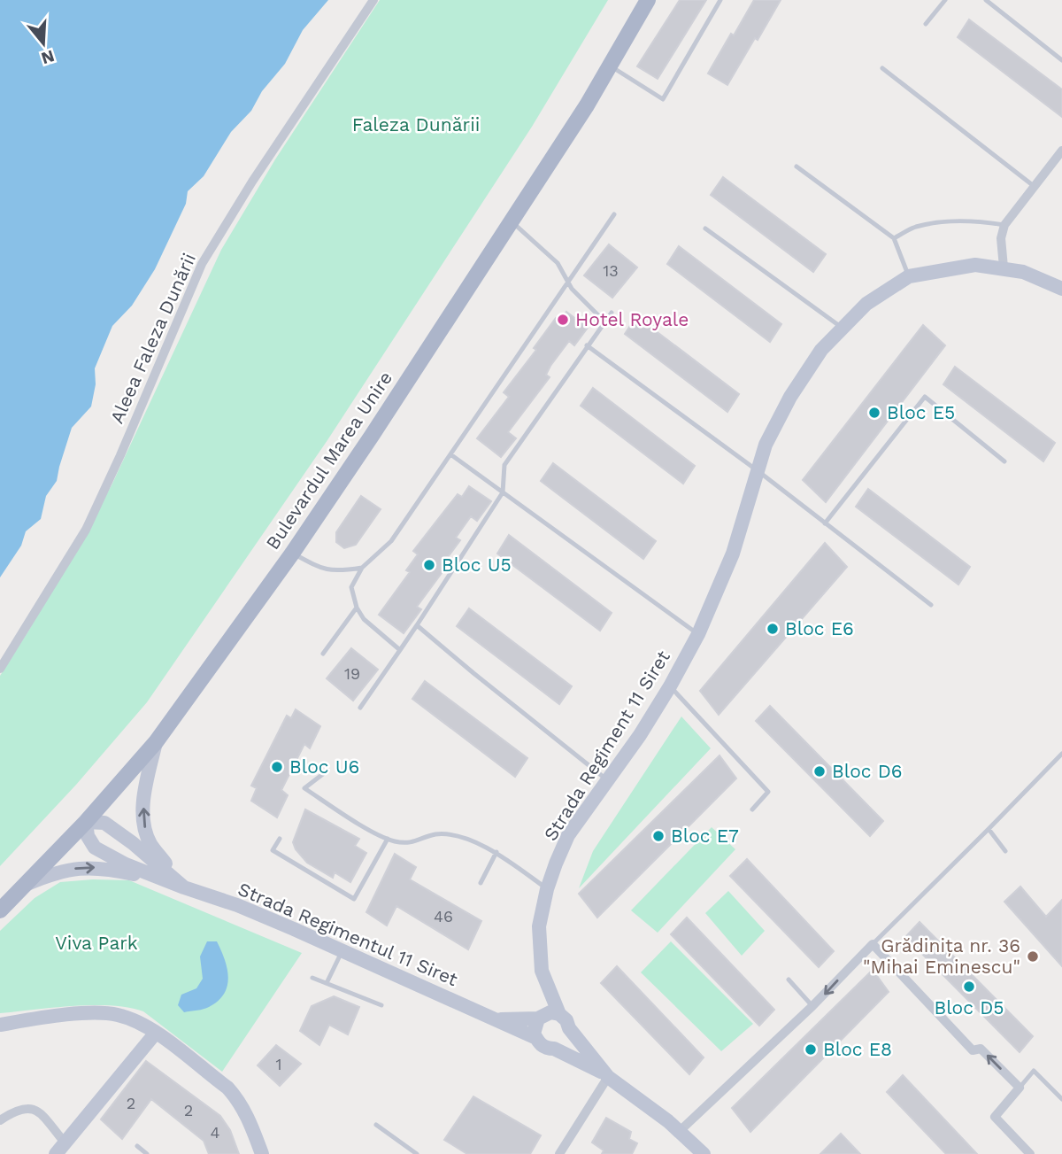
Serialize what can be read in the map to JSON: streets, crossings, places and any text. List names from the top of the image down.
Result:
{
  "streets": {
    "main road": ["Bulevardul Marea Unire"],
    "street": ["Aleea Faleza Dunării", "Strada Regiment 11 Siret", "Strada Regimentul 11 Siret"]
  },
  "crossings": [
    ["Strada Regiment 11 Siret", "Strada Regimentul 11 Siret"]
  ],
  "parks": ["Faleza Dunării", "Viva Park"],
  "places": [
    "Hotel Royale",
    "Bloc E5",
    "Bloc U5",
    "Bloc E6",
    "Bloc U6",
    "Bloc D6",
    "Bloc E7",
    "Grădinița nr. 36 \"Mihai Eminescu\"",
    "Bloc D5",
    "Bloc E8"
  ],
  "house_numbers": [
    "13",
    "19",
    "46",
    "1",
    "2",
    "2",
    "4"
  ],
  "north": "bottom"
}
